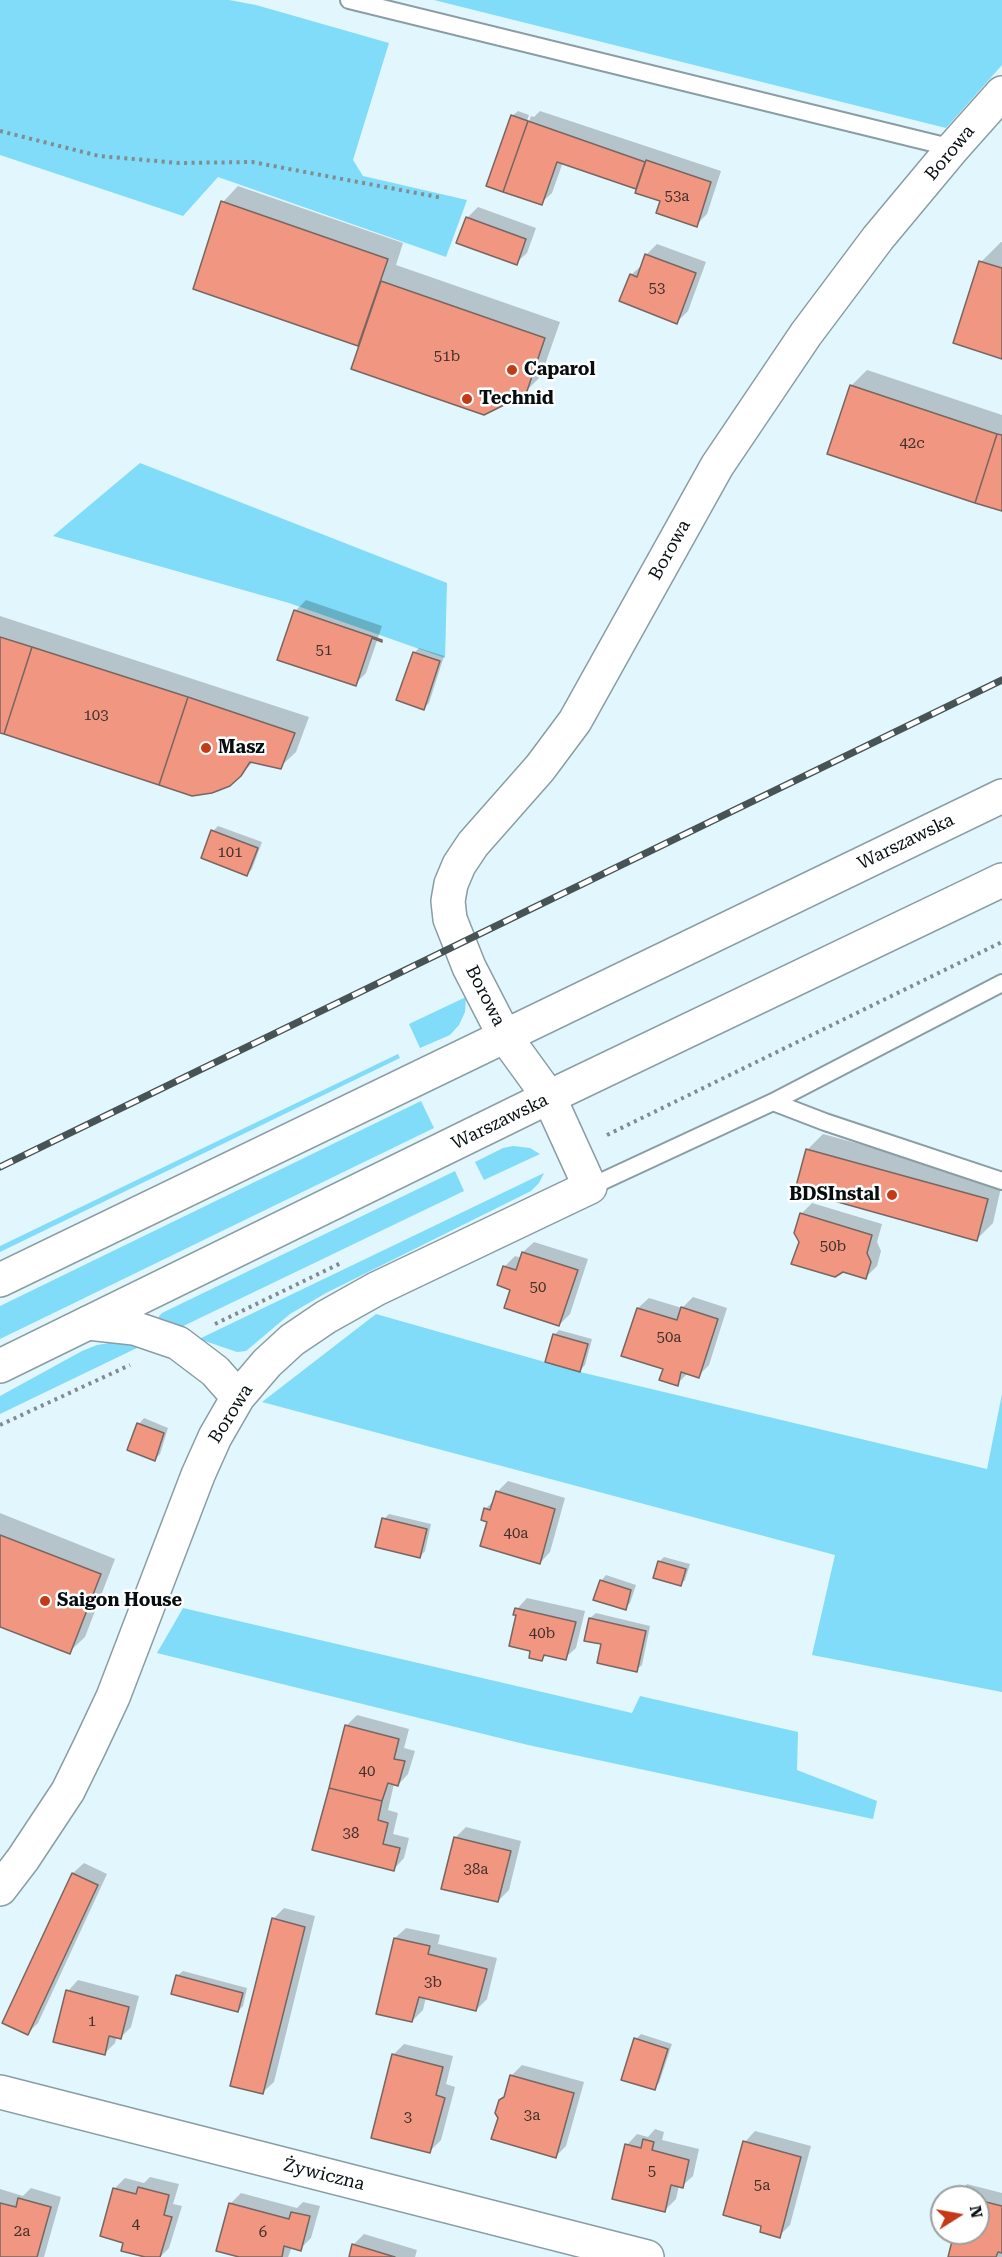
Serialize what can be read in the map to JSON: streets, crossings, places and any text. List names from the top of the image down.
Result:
{
  "streets": {
    "street": ["Borowa", "Warszawska", "Żywiczna"]
  },
  "crossings": [
    ["Borowa", "Warszawska"]
  ],
  "places": [
    "Caparol",
    "Technid",
    "Masz",
    "BDSInstal",
    "Saigon House"
  ],
  "house_numbers": [
    "53a",
    "53",
    "51b",
    "42c",
    "51",
    "103",
    "101",
    "50b",
    "50",
    "50a",
    "40a",
    "40b",
    "40",
    "38",
    "38a",
    "3b",
    "1",
    "3a",
    "3",
    "5",
    "5a",
    "4",
    "2a",
    "6"
  ],
  "north": "right"
}
